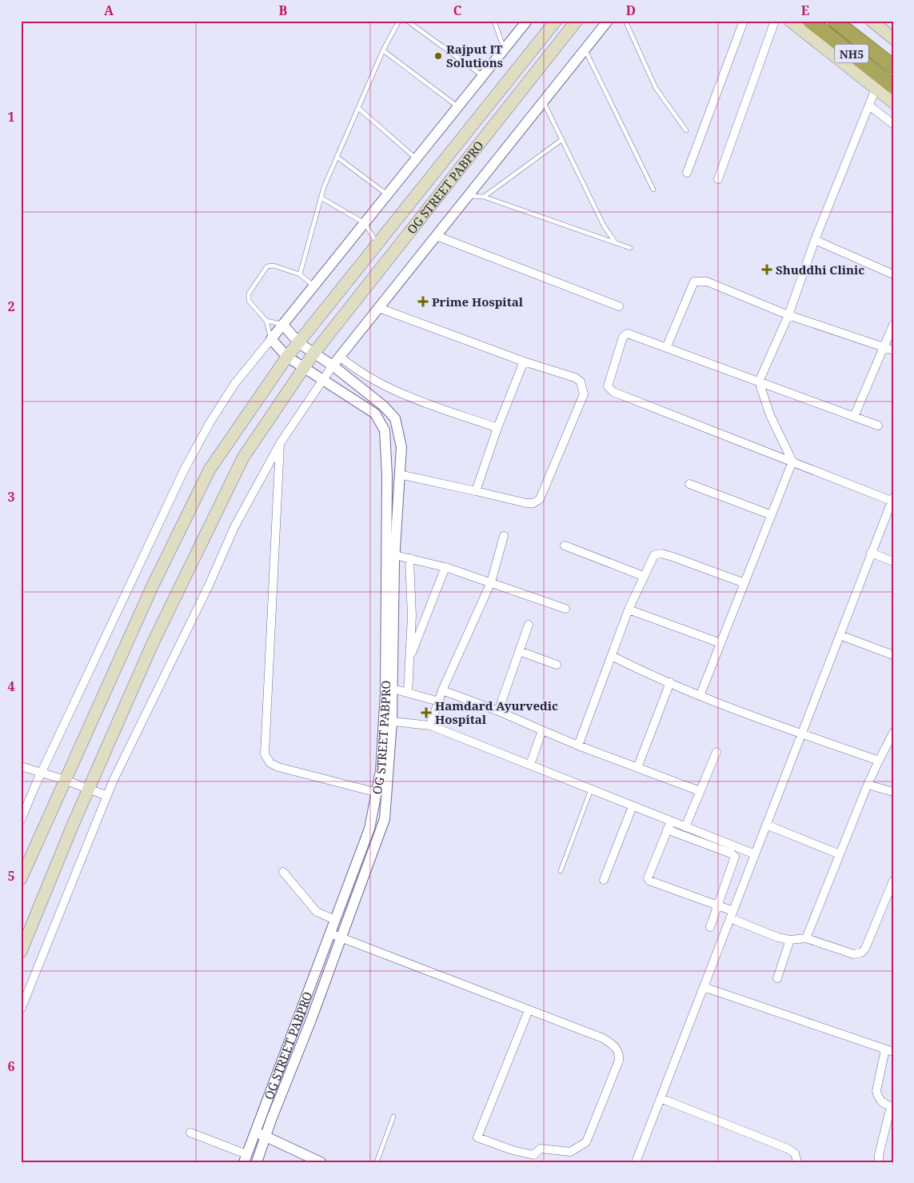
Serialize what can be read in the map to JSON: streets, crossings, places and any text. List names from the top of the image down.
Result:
{
  "streets": {
    "highway": ["NH5"],
    "main road": ["OG STREET PABPRO"]
  },
  "places": {
    "other": ["Rajput IT Solutions"],
    "health": ["Shuddhi Clinic", "Prime Hospital", "Hamdard Ayurvedic Hospital"]
  },
  "grid": {
    "columns": [
      "A",
      "B",
      "C",
      "D",
      "E"
    ],
    "rows": [
      "1",
      "2",
      "3",
      "4",
      "5",
      "6"
    ]
  }
}
